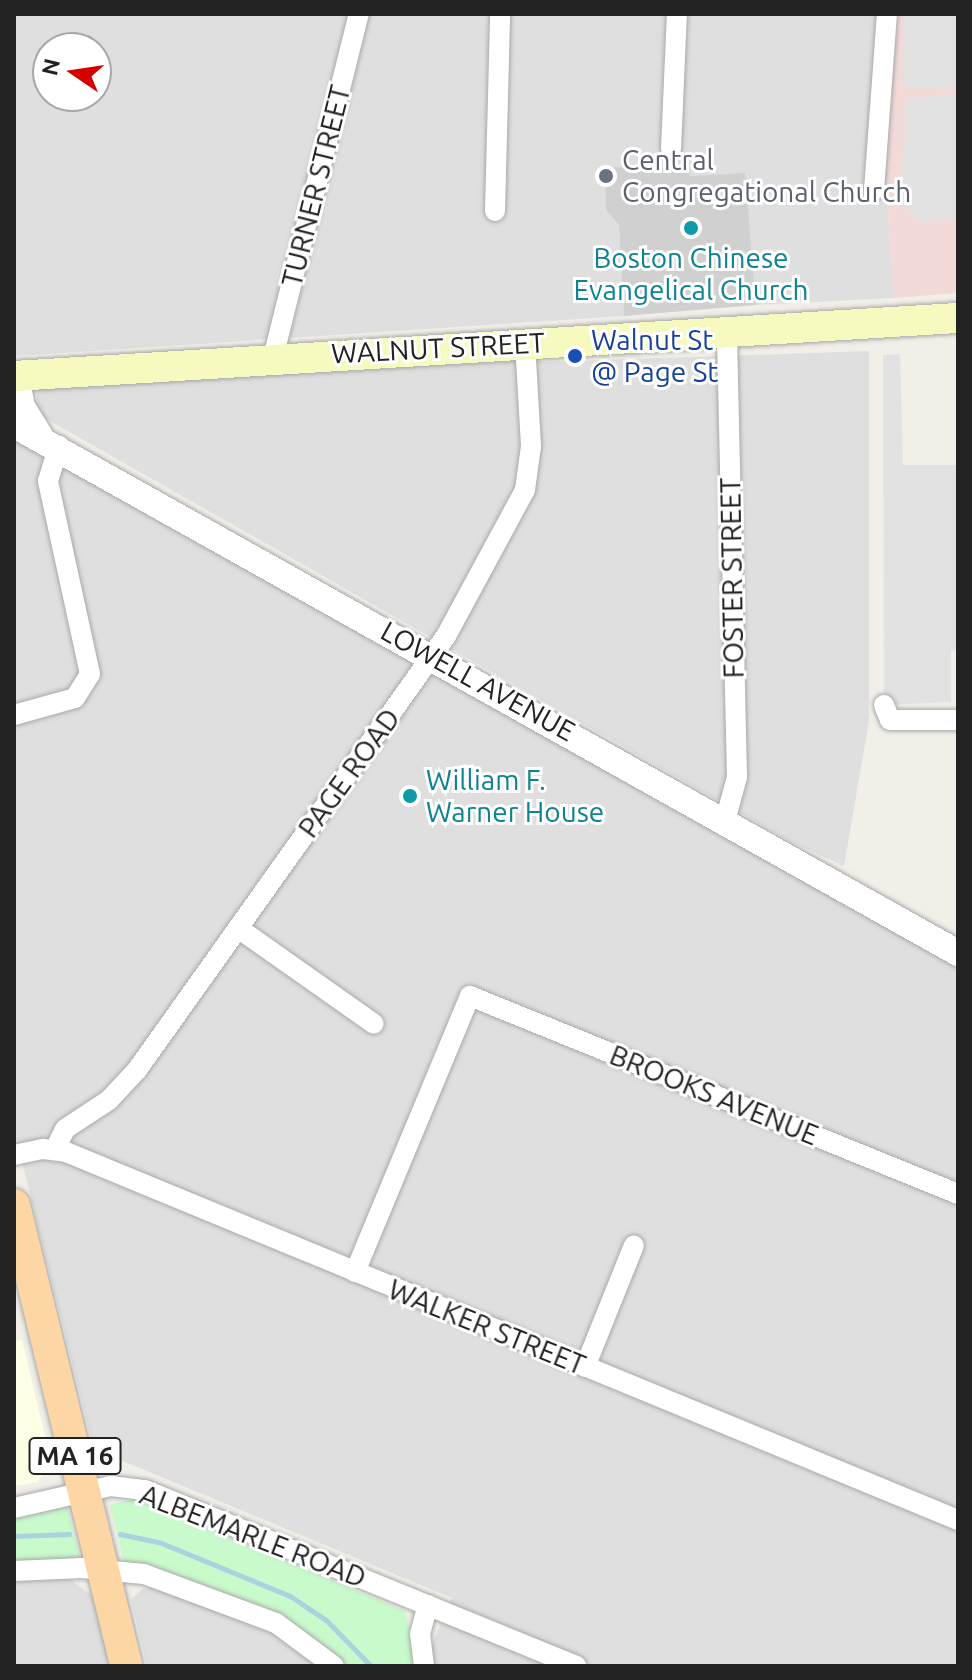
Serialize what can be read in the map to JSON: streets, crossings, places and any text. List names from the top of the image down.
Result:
{
  "streets": {
    "main road": ["WALNUT STREET", "MA 16"],
    "street": [
      "TURNER STREET",
      "FOSTER STREET",
      "LOWELL AVENUE",
      "PAGE ROAD",
      "BROOKS AVENUE",
      "WALKER STREET",
      "ALBEMARLE ROAD"
    ]
  },
  "crossings": [
    ["TURNER STREET", "WALNUT STREET"],
    ["WALNUT STREET", "FOSTER STREET"],
    ["WALNUT STREET", "PAGE ROAD"],
    ["FOSTER STREET", "LOWELL AVENUE"],
    ["LOWELL AVENUE", "PAGE ROAD"],
    ["PAGE ROAD", "WALKER STREET"],
    ["BROOKS AVENUE", "WALKER STREET"],
    ["MA 16", "ALBEMARLE ROAD"]
  ],
  "places": [
    "Central Congregational Church",
    "Boston Chinese Evangelical Church",
    "Walnut St @ Page St",
    "William F. Warner House"
  ],
  "north": "left"
}
